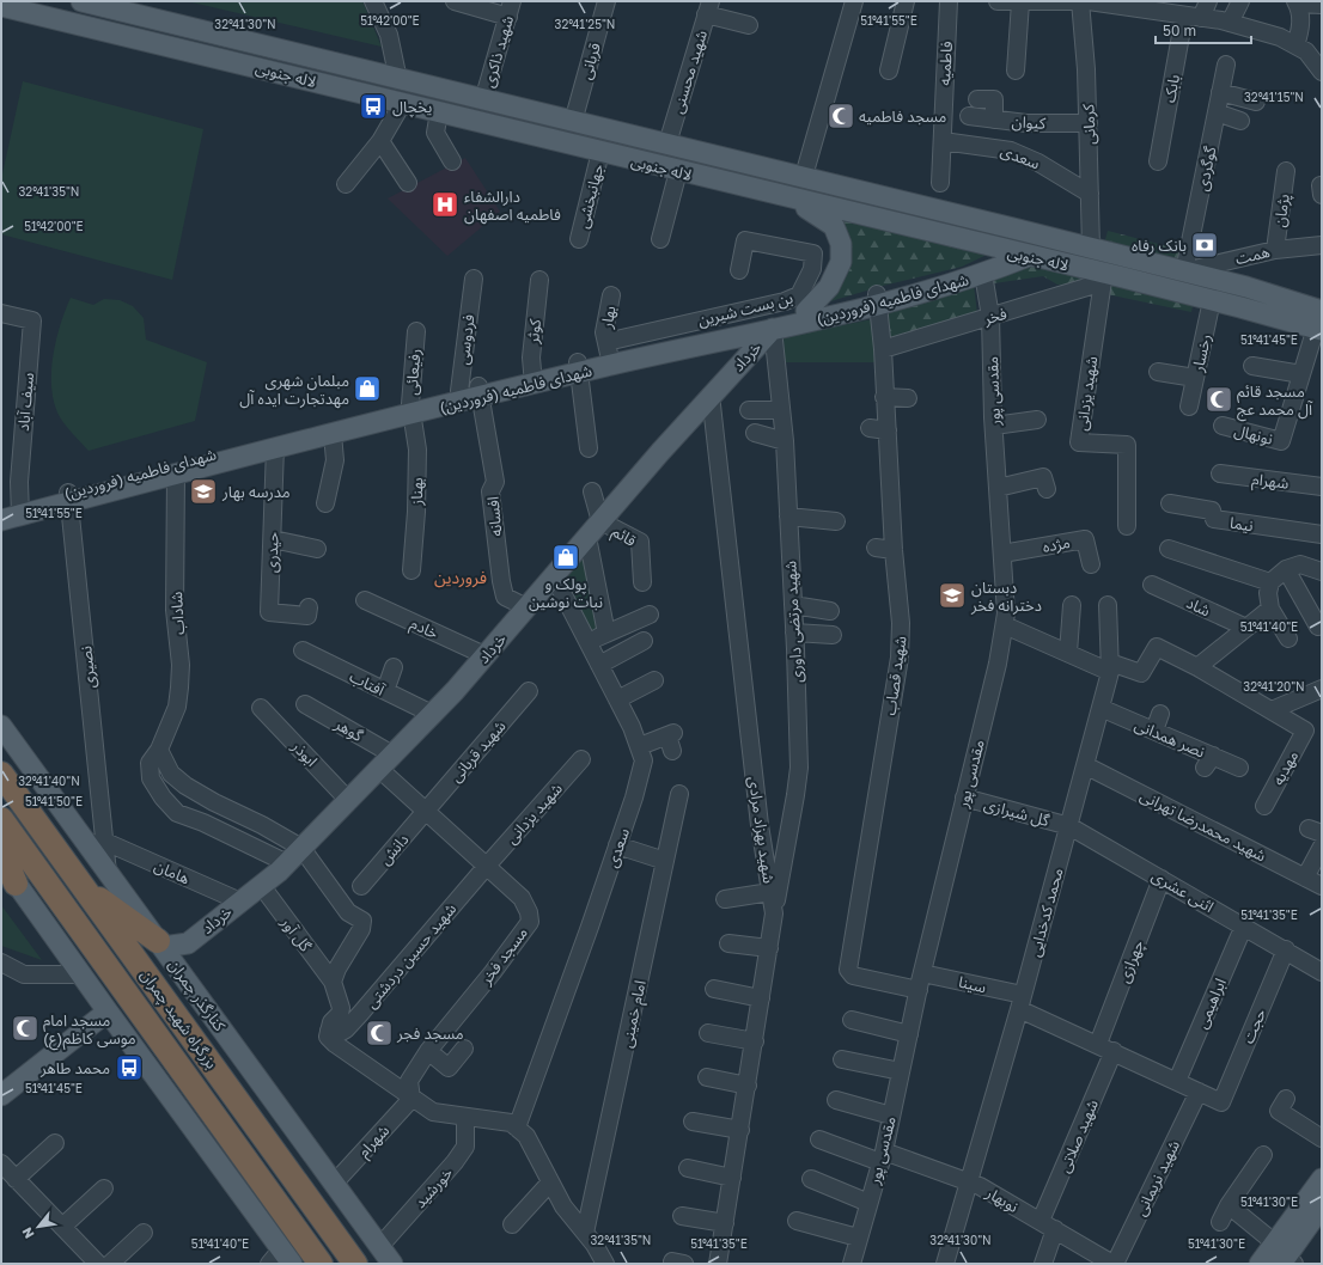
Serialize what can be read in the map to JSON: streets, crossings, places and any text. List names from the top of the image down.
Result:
{
  "streets": {
    "highway": ["بزرگراه شهید چمران"],
    "main road": [
      "لاله جنوبی",
      "شهدای فاطمیه (فروردین)",
      "خرداد",
      "کنارگذر چمران"
    ],
    "street": [
      "شهید ذاکری",
      "قربانی",
      "فاطمیه",
      "شهید محسنی",
      "بابک",
      "کیوان",
      "کرمانی",
      "سعدی",
      "گوگردی",
      "جهانبخشی",
      "پژمان",
      "همت",
      "بن بست شیرین",
      "فخر",
      "بهار",
      "کوثر",
      "فردوسی",
      "رخسار",
      "رفیعائی",
      "مقدسی پور",
      "شهید یزدانی",
      "سیف آباد",
      "نونهال",
      "شهرام",
      "بهناز",
      "افسانه",
      "نیما",
      "قائم",
      "مژده",
      "حیدری",
      "شاد",
      "شاداب",
      "شهید مرتضی داوری",
      "خادم",
      "نصیری",
      "شهید قصاب",
      "آفتاب",
      "گوهر",
      "نصر همدانی",
      "شهید قربانی",
      "ابوذر",
      "مهدیه",
      "گل شیرازی",
      "شهید محمدرضا تهرانی",
      "شهید بهزاد مرادی",
      "دانش",
      "هامان",
      "اثنی عشری",
      "محمد کدخدایی",
      "گل آور",
      "شهید حسین دردشتی",
      "مسجد فخر",
      "چهرازی",
      "سینا",
      "ابراهیمی",
      "امام خمینی",
      "حجت",
      "شهید صلاتی",
      "شهید نریمانی",
      "خورشید",
      "نوبهار"
    ]
  },
  "crossings": [
    ["شهید ذاکری", "لاله جنوبی"],
    ["قربانی", "لاله جنوبی"],
    ["فاطمیه", "سعدی"],
    ["شهید محسنی", "لاله جنوبی"],
    ["لاله جنوبی", "کرمانی"],
    ["لاله جنوبی", "گوگردی"],
    ["لاله جنوبی", "جهانبخشی"],
    ["لاله جنوبی", "همت"],
    ["لاله جنوبی", "شهدای فاطمیه (فروردین)"],
    ["لاله جنوبی", "فخر"],
    ["لاله جنوبی", "رخسار"],
    ["لاله جنوبی", "شهید یزدانی"],
    ["لاله جنوبی", "نونهال"],
    ["کیوان", "کرمانی"],
    ["کرمانی", "سعدی"],
    ["سعدی", "خرداد"],
    ["گوگردی", "همت"],
    ["پژمان", "همت"],
    ["شهدای فاطمیه (فروردین)", "بن بست شیرین"],
    ["شهدای فاطمیه (فروردین)", "بهار"],
    ["شهدای فاطمیه (فروردین)", "کوثر"],
    ["شهدای فاطمیه (فروردین)", "فردوسی"],
    ["شهدای فاطمیه (فروردین)", "خرداد"],
    ["شهدای فاطمیه (فروردین)", "رفیعائی"],
    ["شهدای فاطمیه (فروردین)", "مقدسی پور"],
    ["شهدای فاطمیه (فروردین)", "سیف آباد"],
    ["شهدای فاطمیه (فروردین)", "بهناز"],
    ["شهدای فاطمیه (فروردین)", "افسانه"],
    ["شهدای فاطمیه (فروردین)", "حیدری"],
    ["شهدای فاطمیه (فروردین)", "شاداب"],
    ["شهدای فاطمیه (فروردین)", "شهید مرتضی داوری"],
    ["شهدای فاطمیه (فروردین)", "نصیری"],
    ["شهدای فاطمیه (فروردین)", "شهید قصاب"],
    ["بن بست شیرین", "بهار"],
    ["فخر", "مقدسی پور"],
    ["فخر", "شهید یزدانی"],
    ["فخر", "شهید قصاب"],
    ["خرداد", "افسانه"],
    ["خرداد", "قائم"],
    ["خرداد", "شاداب"],
    ["خرداد", "شهید مرتضی داوری"],
    ["خرداد", "خادم"],
    ["خرداد", "آفتاب"],
    ["خرداد", "گوهر"],
    ["خرداد", "ابوذر"],
    ["خرداد", "شهید بهزاد مرادی"],
    ["خرداد", "هامان"],
    ["خرداد", "گل آور"],
    ["خرداد", "مسجد فخر"],
    ["رفیعائی", "بهناز"],
    ["مقدسی پور", "مژده"],
    ["مقدسی پور", "شهید قصاب"],
    ["مقدسی پور", "گل شیرازی"],
    ["مقدسی پور", "سینا"],
    ["مقدسی پور", "نوبهار"],
    ["شهید یزدانی", "شهید حسین دردشتی"],
    ["شهید یزدانی", "مسجد فخر"],
    ["شهرام", "مسجد فخر"],
    ["شهرام", "کنارگذر چمران"],
    ["شهید مرتضی داوری", "شهید بهزاد مرادی"],
    ["نصیری", "هامان"],
    ["نصیری", "کنارگذر چمران"],
    ["گوهر", "مسجد فخر"],
    ["نصر همدانی", "محمد کدخدایی"],
    ["شهید قربانی", "دانش"],
    ["شهید قربانی", "مسجد فخر"],
    ["گل شیرازی", "اثنی عشری"],
    ["گل شیرازی", "محمد کدخدایی"],
    ["شهید محمدرضا تهرانی", "محمد کدخدایی"],
    ["دانش", "مسجد فخر"],
    ["هامان", "کنارگذر چمران"],
    ["اثنی عشری", "محمد کدخدایی"],
    ["اثنی عشری", "چهرازی"],
    ["اثنی عشری", "ابراهیمی"],
    ["اثنی عشری", "حجت"],
    ["محمد کدخدایی", "سینا"],
    ["محمد کدخدایی", "نوبهار"],
    ["گل آور", "شهید حسین دردشتی"],
    ["شهید حسین دردشتی", "مسجد فخر"],
    ["چهرازی", "سینا"],
    ["سینا", "ابراهیمی"],
    ["سینا", "حجت"],
    ["سینا", "شهید صلاتی"],
    ["سینا", "شهید نریمانی"],
    ["کنارگذر چمران", "خورشید"],
    ["شهید صلاتی", "نوبهار"],
    ["شهید نریمانی", "نوبهار"]
  ],
  "districts": ["فروردین"],
  "places": {
    "bus stop": ["یخچال", "محمد طاهر"],
    "mosque": [
      "مسجد فاطمیه",
      "مسجد قائم آل محمد عج",
      "مسجد امام موسی کاظم(ع)",
      "مسجد فجر"
    ],
    "hospital": ["دارالشفاء فاطمیه اصفهان"],
    "bank": ["بانک رفاه"],
    "shop": ["مبلمان شهری مهدتجارت ایده آل", "پولک و نبات نوشین"],
    "school or university": ["مدرسه بهار", "دبستان دخترانه فخر"]
  },
  "scale_bar": "50 m",
  "north": "bottom left",
  "coordinates": [
    "51°42'00\"E",
    "51°41'55\"E",
    "32°41'30\"N",
    "32°41'25\"N",
    "32°41'15\"N",
    "32°41'35\"N",
    "51°41'45\"E",
    "51°41'40\"E",
    "32°41'20\"N",
    "32°41'40\"N",
    "51°41'50\"E",
    "51°41'35\"E",
    "51°41'30\"E"
  ]
}
